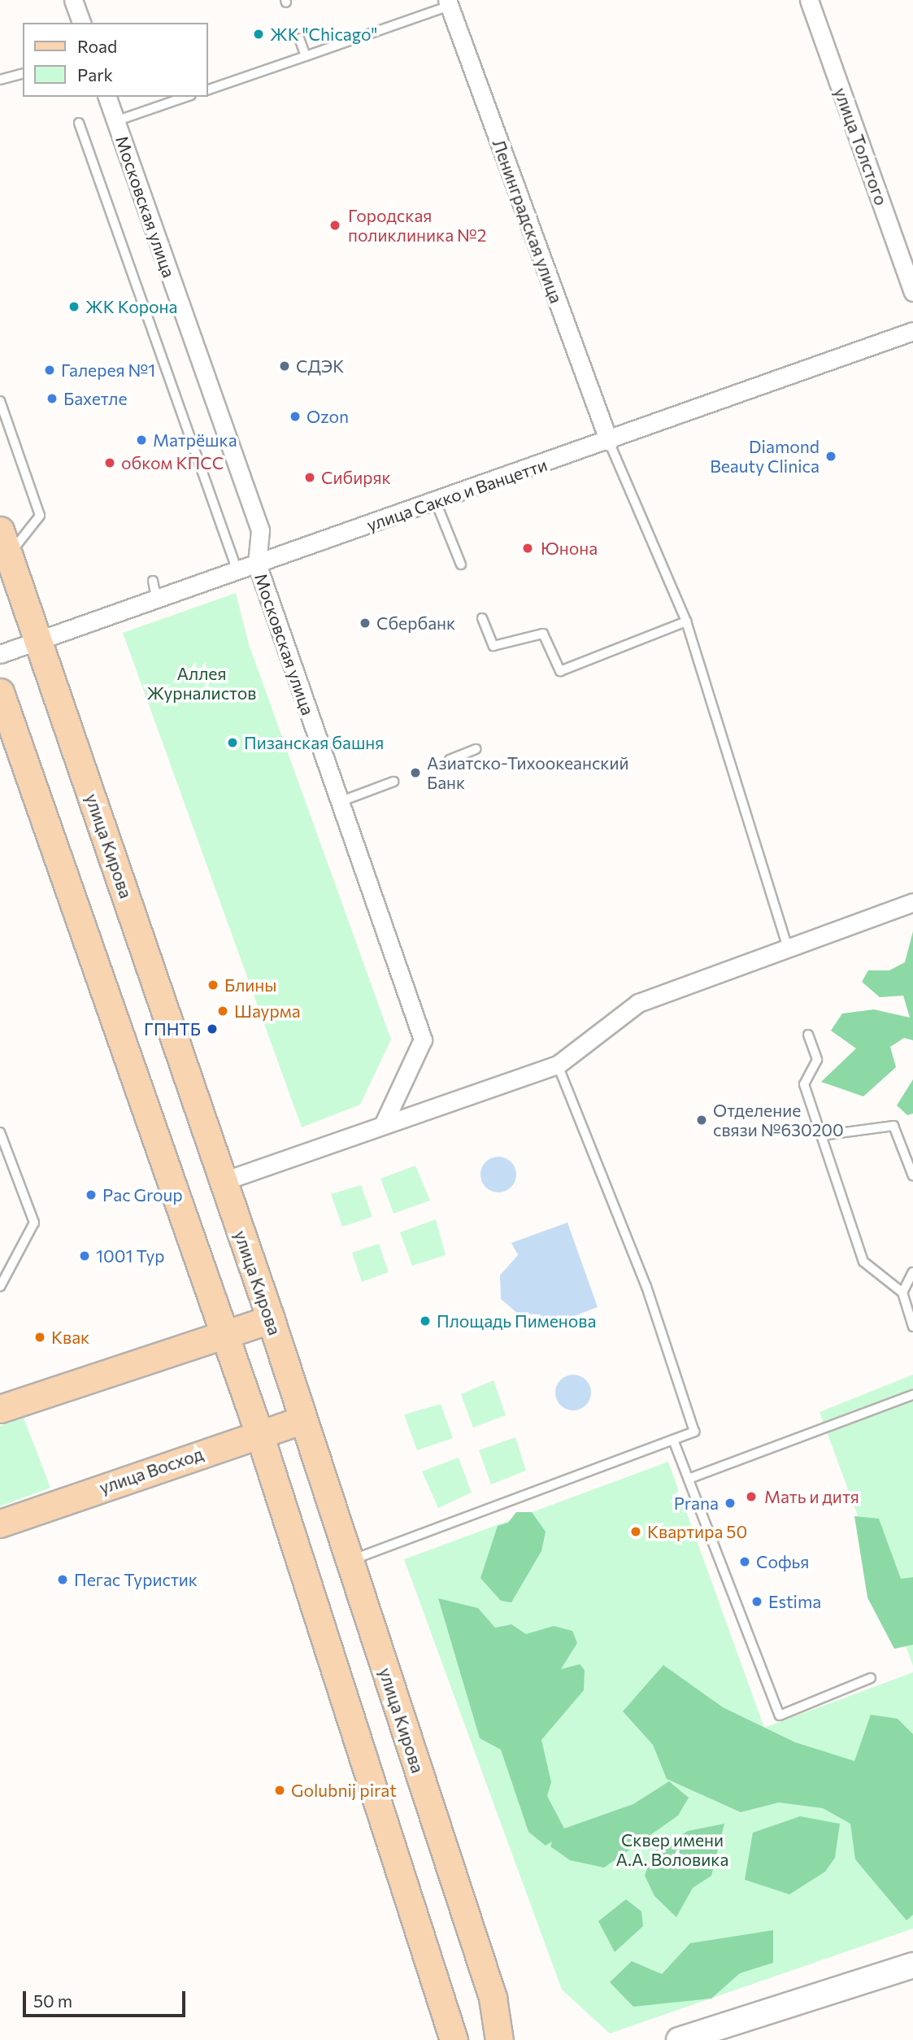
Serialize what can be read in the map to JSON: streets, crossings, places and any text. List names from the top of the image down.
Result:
{
  "streets": {
    "main road": ["улица Кирова", "улица Восход"],
    "street": [
      "улица Толстого",
      "Московская улица",
      "Ленинградская улица",
      "улица Сакко и Ванцетти"
    ]
  },
  "crossings": [
    ["Московская улица", "улица Сакко и Ванцетти"],
    ["Ленинградская улица", "улица Сакко и Ванцетти"],
    ["улица Сакко и Ванцетти", "улица Кирова"],
    ["улица Кирова", "улица Восход"]
  ],
  "parks": ["Аллея Журналистов", "Cквер имени А.А. Воловика"],
  "places": [
    "ЖК \"Chicago\"",
    "Городская поликлиника №2",
    "ЖК Корона",
    "СДЭК",
    "Галерея №1",
    "Бахетле",
    "Ozon",
    "Матрёшка",
    "Diamond Beauty Clinica",
    "обком КПСС",
    "Сибиряк",
    "Юнона",
    "Сбербанк",
    "Пизанская башня",
    "Азиатско-Тихоокеанский Банк",
    "Блины",
    "Шаурма",
    "ГПНТБ",
    "Отделение связи №630200",
    "Pac Group",
    "1001 Тур",
    "Площадь Пименова",
    "Квак",
    "Мать и дитя",
    "Prana",
    "Квартира 50",
    "Софья",
    "Пегас Туристик",
    "Estima",
    "Golubnij pirat"
  ],
  "legend": ["Road", "Park"],
  "scale_bar": "50 m"
}
